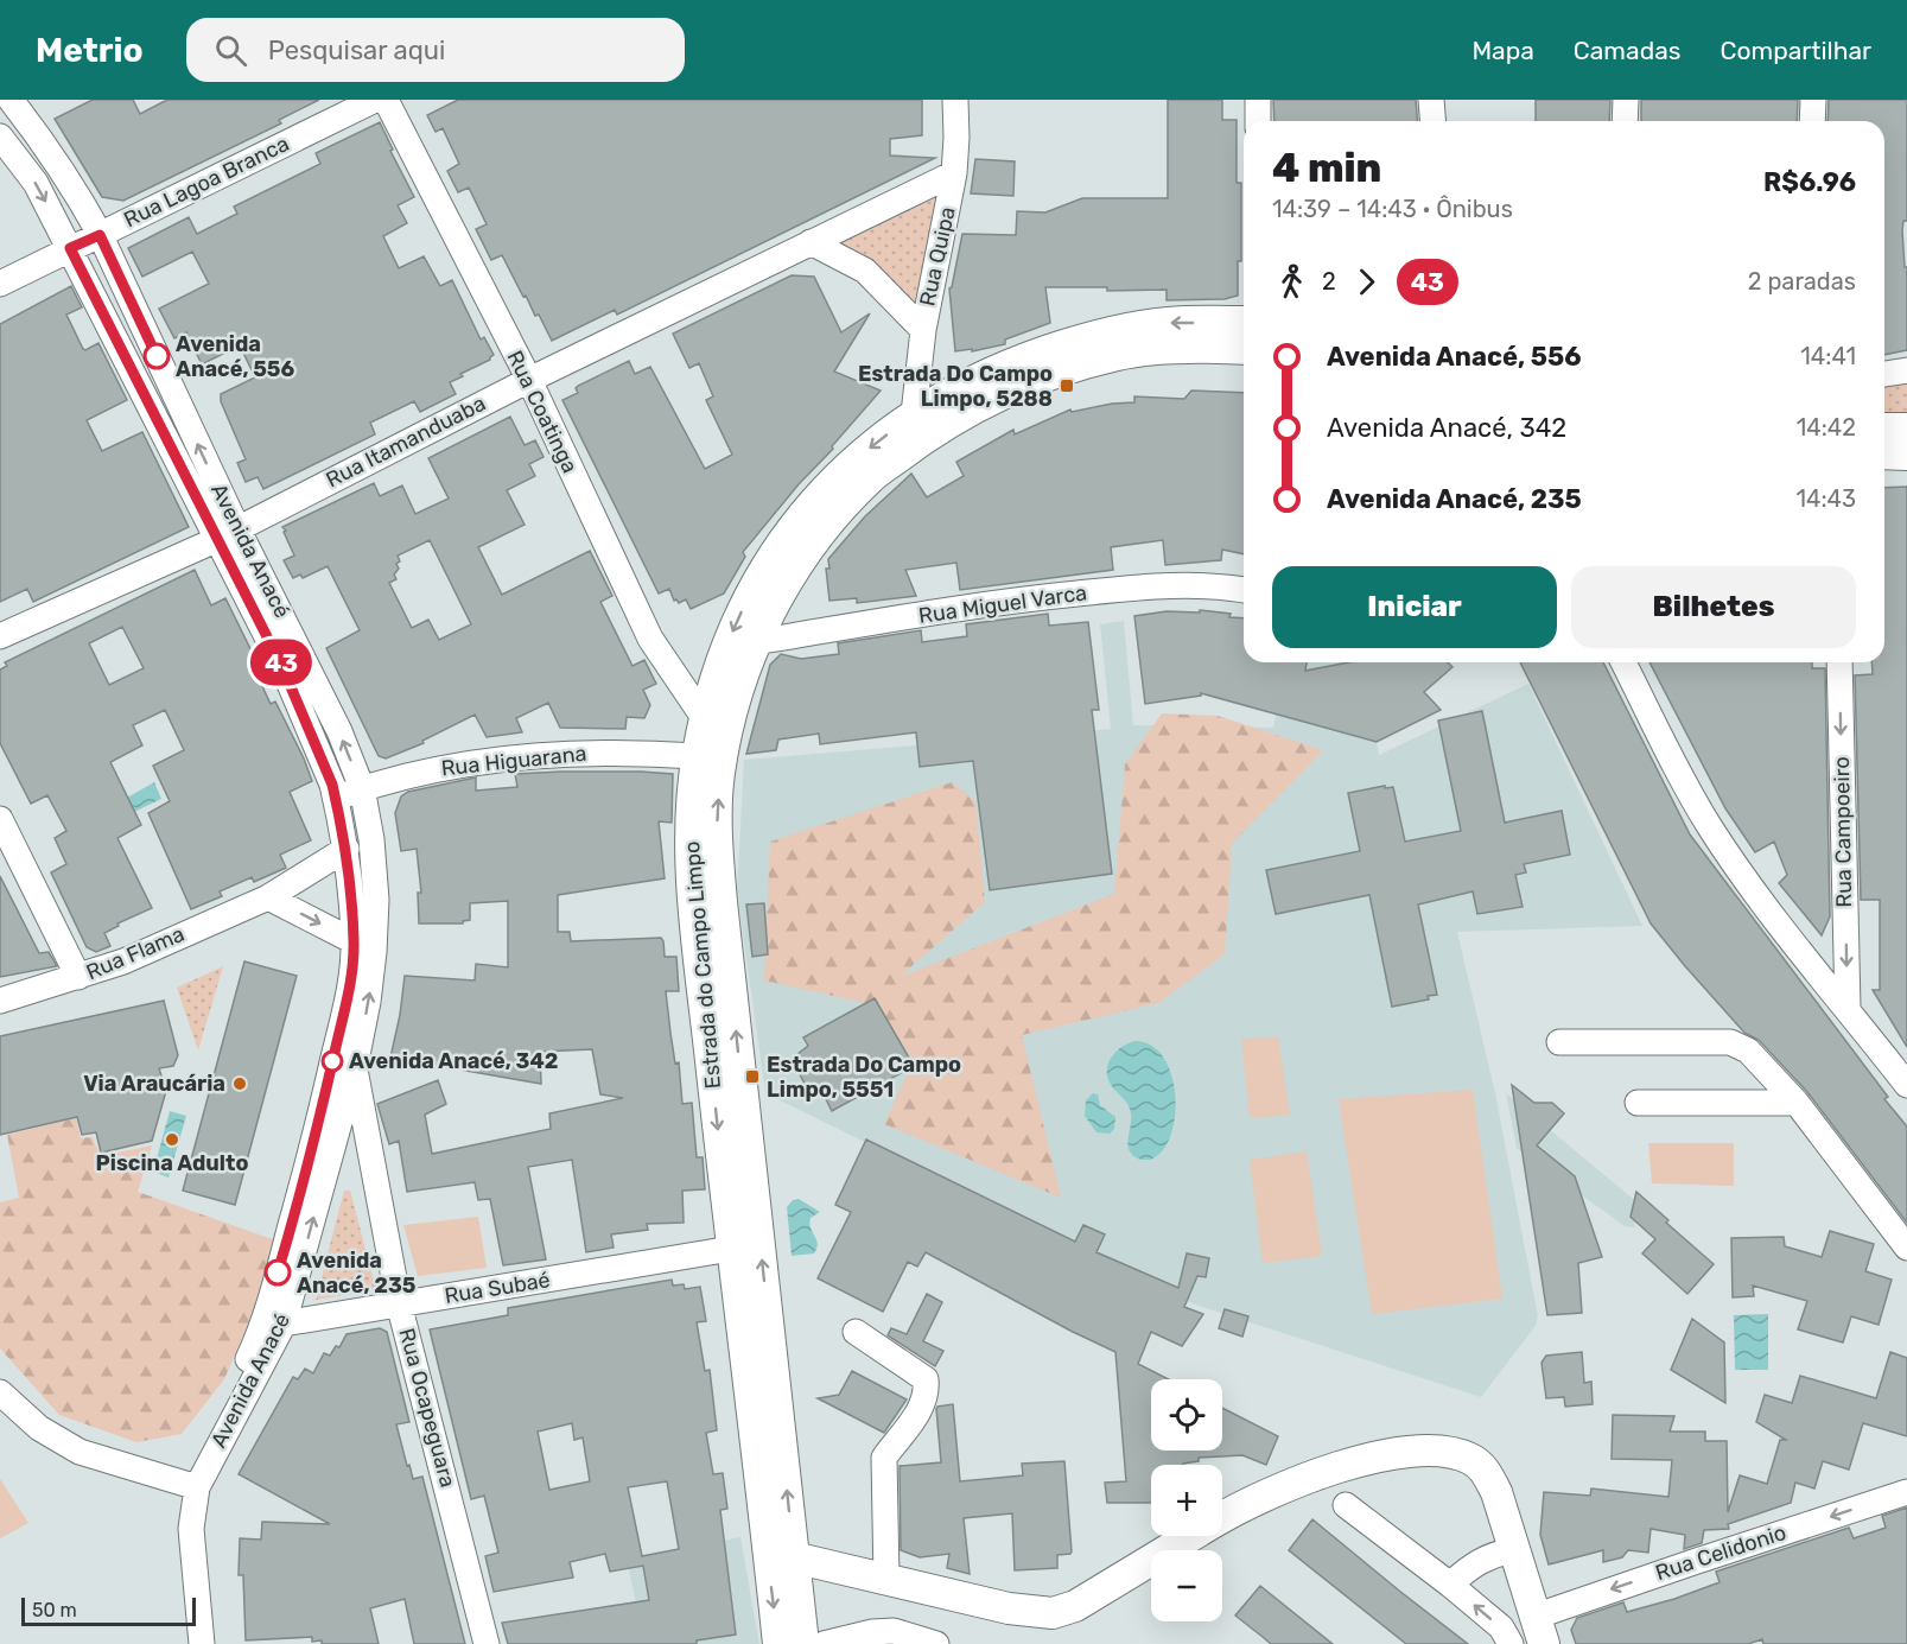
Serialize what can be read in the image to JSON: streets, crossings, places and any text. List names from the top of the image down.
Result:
{
  "streets": {
    "main road": ["Estrada do Campo Limpo"],
    "street": [
      "Rua Lagoa Branca",
      "Rua Quipa",
      "Rua Coatinga",
      "Rua Itamanduaba",
      "Avenida Anacé",
      "Rua Miguel Varca",
      "Rua Higuarana",
      "Rua Campoeiro",
      "Rua Flama",
      "Rua Subaé",
      "Rua Ocapeguara",
      "Rua Celidonio"
    ]
  },
  "crossings": [
    ["Rua Lagoa Branca", "Avenida Anacé"],
    ["Rua Quipa", "Rua Itamanduaba"],
    ["Rua Quipa", "Estrada do Campo Limpo"],
    ["Rua Coatinga", "Rua Itamanduaba"],
    ["Rua Coatinga", "Estrada do Campo Limpo"],
    ["Rua Itamanduaba", "Avenida Anacé"],
    ["Avenida Anacé", "Rua Higuarana"],
    ["Avenida Anacé", "Rua Flama"],
    ["Avenida Anacé", "Rua Subaé"],
    ["Avenida Anacé", "Rua Ocapeguara"],
    ["Rua Miguel Varca", "Estrada do Campo Limpo"],
    ["Rua Higuarana", "Estrada do Campo Limpo"],
    ["Estrada do Campo Limpo", "Rua Subaé"],
    ["Rua Subaé", "Rua Ocapeguara"]
  ],
  "one_way": ["Rua Campoeiro", "Rua Celidonio"],
  "places": {
    "other": [
      "Avenida Anacé, 556",
      "Avenida Anacé, 342",
      "Via Araucária",
      "Piscina Adulto",
      "Avenida Anacé, 235"
    ],
    "transit": ["Estrada Do Campo Limpo, 5288", "Estrada Do Campo Limpo, 5551"]
  },
  "lines": ["bus line 43"],
  "scale_bar": "50 m",
  "page": {
    "header": "Metrio",
    "search": "Pesquisar aqui",
    "nav": ["Mapa", "Camadas", "Compartilhar"],
    "on_map": "43",
    "heading": ["4 min", "14:39 – 14:43 · Ônibus", "R$6.96"],
    "legs": ["2", "43", "2 paradas"],
    "list": [
      {
        "name": "Avenida Anacé, 556",
        "value": "14:41"
      },
      {
        "name": "Avenida Anacé, 342",
        "value": "14:42"
      },
      {
        "name": "Avenida Anacé, 235",
        "value": "14:43"
      }
    ],
    "buttons": ["Iniciar", "Bilhetes"],
    "map_buttons": ["+", "−"],
    "scale": "50 m"
  }
}
